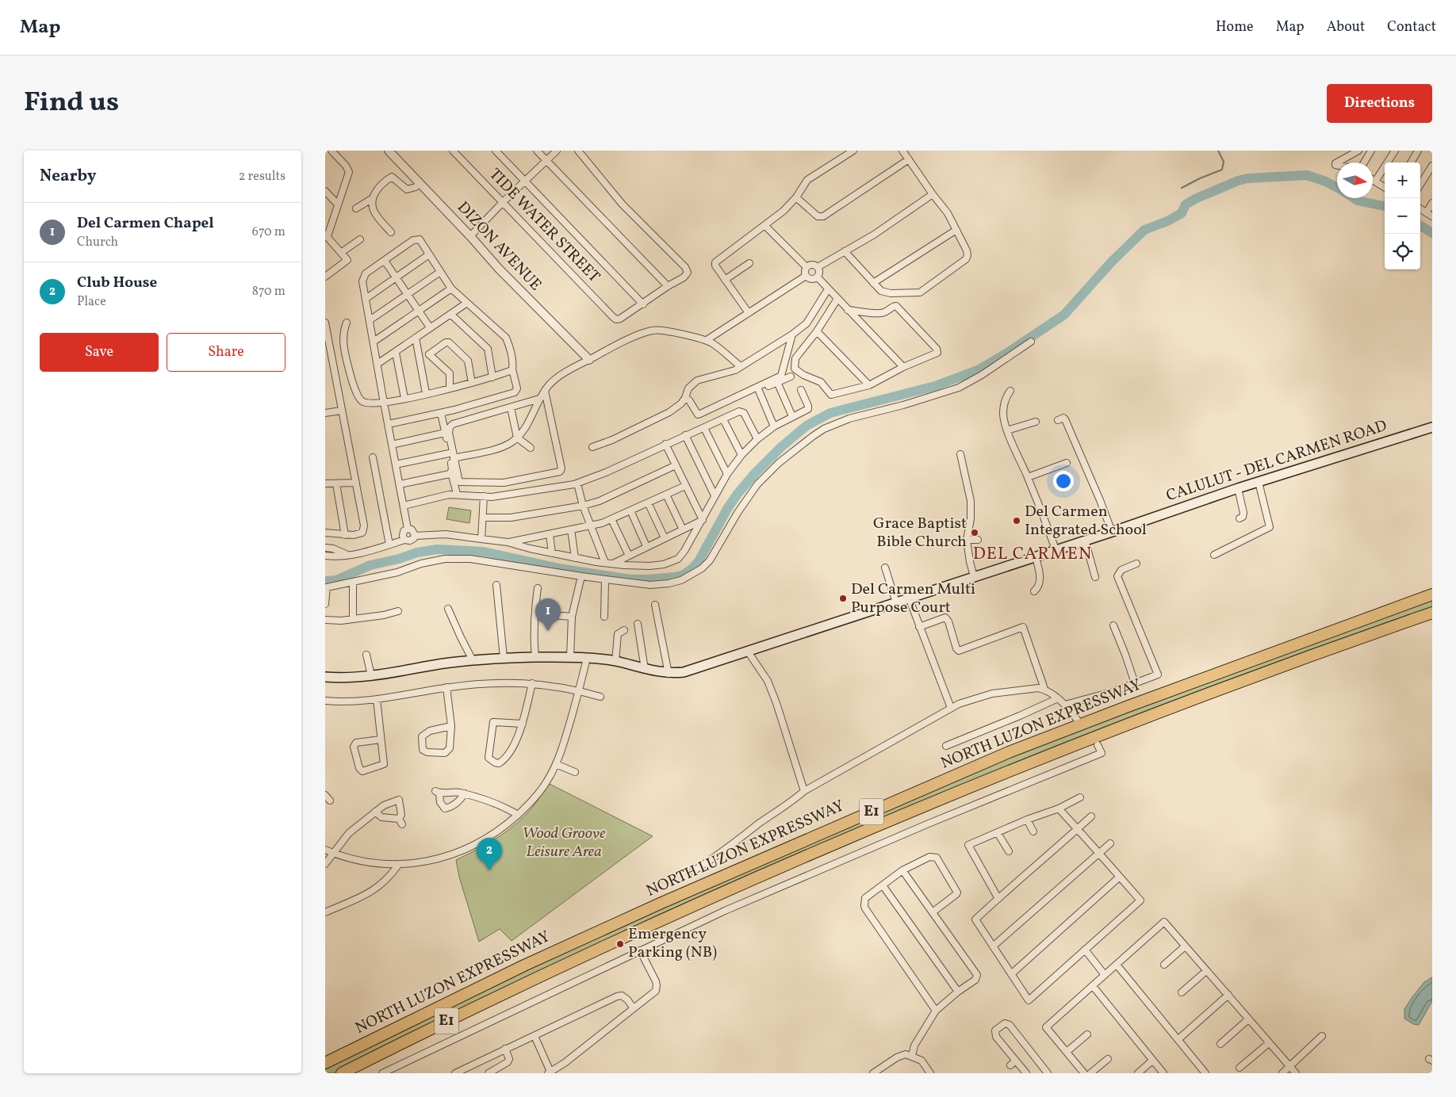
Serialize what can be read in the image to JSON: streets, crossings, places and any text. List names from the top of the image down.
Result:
{
  "streets": {
    "highway": ["NORTH LUZON EXPRESSWAY", "E1"],
    "main road": ["CALULUT - DEL CARMEN ROAD"],
    "street": ["TIDE WATER STREET", "DIZON AVENUE"]
  },
  "districts": ["DEL CARMEN"],
  "parks": ["Wood Groove Leisure Area"],
  "places": [
    "Del Carmen Integrated School",
    "Grace Baptist Bible Church",
    "Del Carmen Multi Purpose Court",
    "Emergency Parking (NB)"
  ],
  "north": "right",
  "page": {
    "header": "Map",
    "nav": [
      "Home",
      "Map",
      "About",
      "Contact"
    ],
    "title": "Find us",
    "buttons": [
      "Directions",
      ["Save", "Share"]
    ],
    "heading": ["Nearby", "2 results"],
    "map_buttons": ["+", "−"],
    "list": [
      {
        "mark": "1",
        "name": "Del Carmen Chapel",
        "note": "Church",
        "value": "670 m"
      },
      {
        "mark": "2",
        "name": "Club House",
        "note": "Place",
        "value": "870 m"
      }
    ],
    "pins": ["1", "2"]
  }
}
